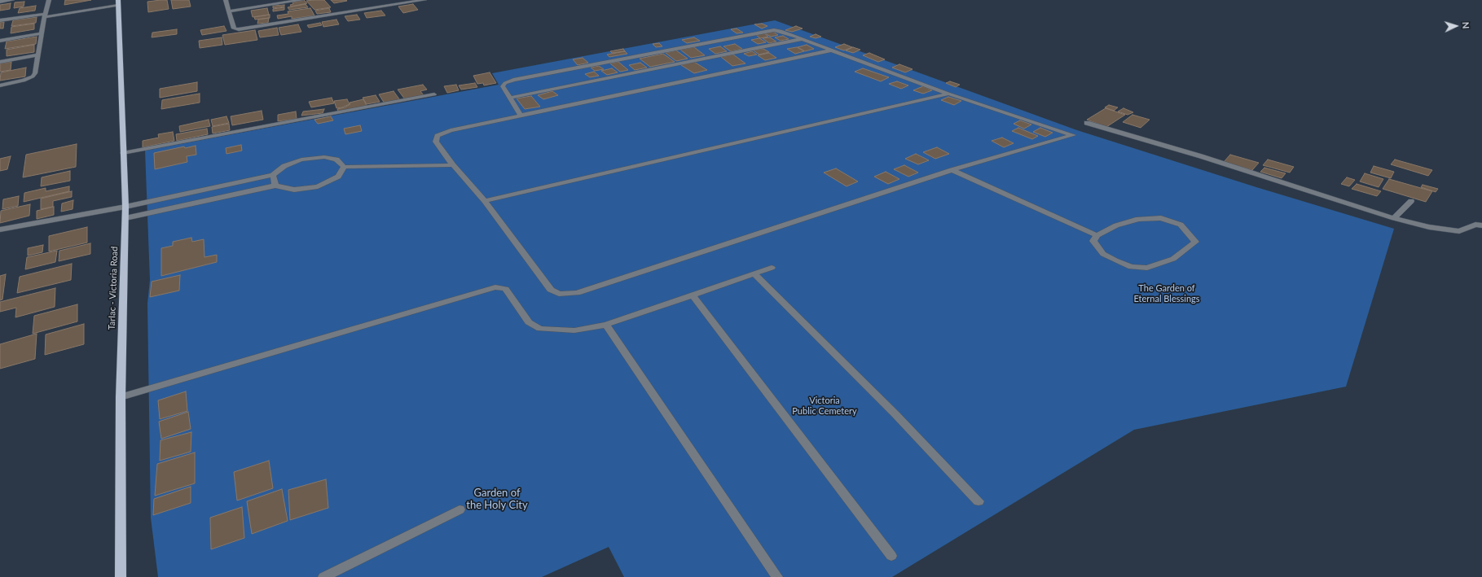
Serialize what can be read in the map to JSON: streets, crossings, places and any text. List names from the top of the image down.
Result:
{
  "streets": {
    "main road": ["Tarlac - Victoria Road"]
  },
  "parks": ["The Garden of Eternal Blessings", "Victoria Public Cemetery", "Garden of the Holy City"],
  "north": "right"
}
